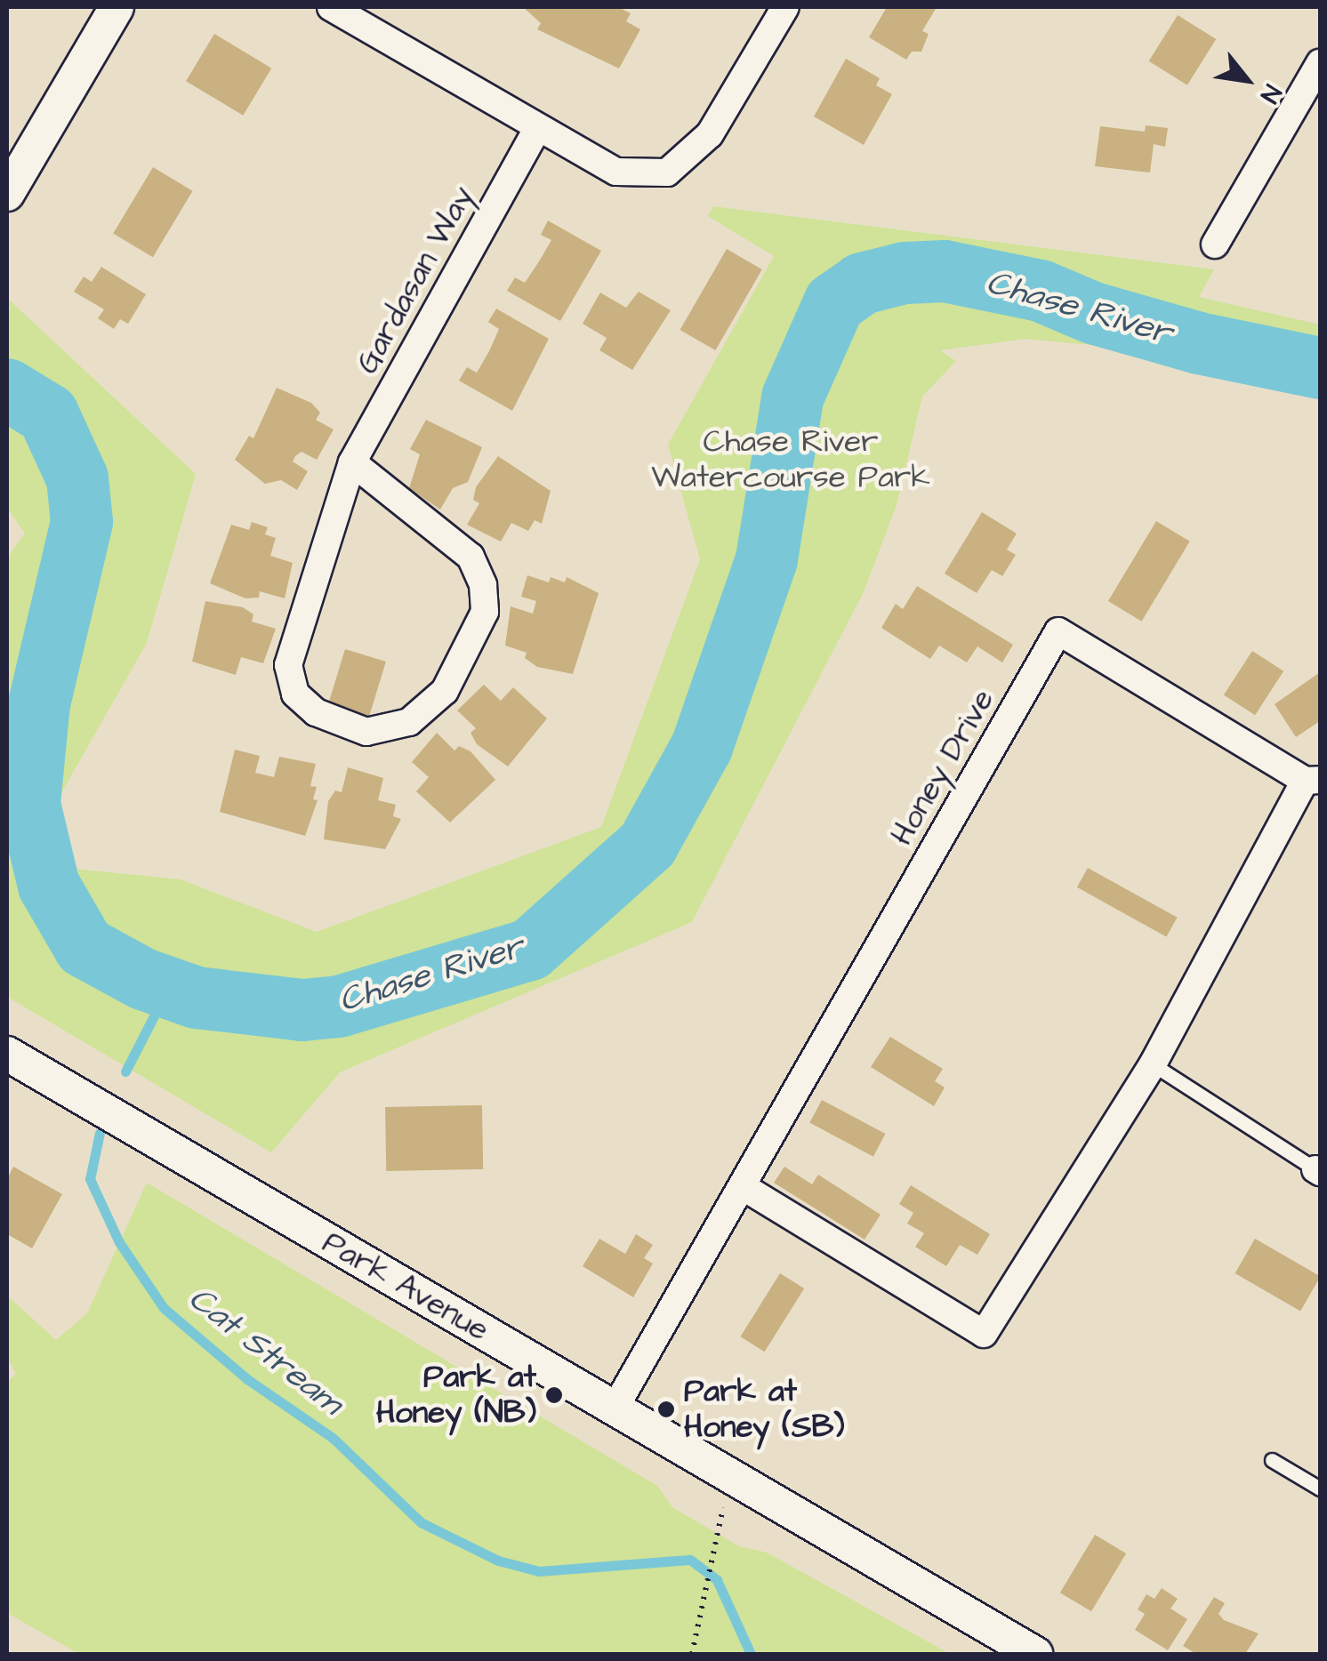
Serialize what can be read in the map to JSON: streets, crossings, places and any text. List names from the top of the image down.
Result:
{
  "streets": {
    "street": ["Gardasan Way", "Honey Drive", "Park Avenue"]
  },
  "crossings": [
    ["Honey Drive", "Park Avenue"]
  ],
  "water": ["Chase River", "Cat Stream"],
  "parks": ["Chase River Watercourse Park"],
  "places": ["Park at Honey (NB)", "Park at Honey (SB)"],
  "north": "bottom right"
}
